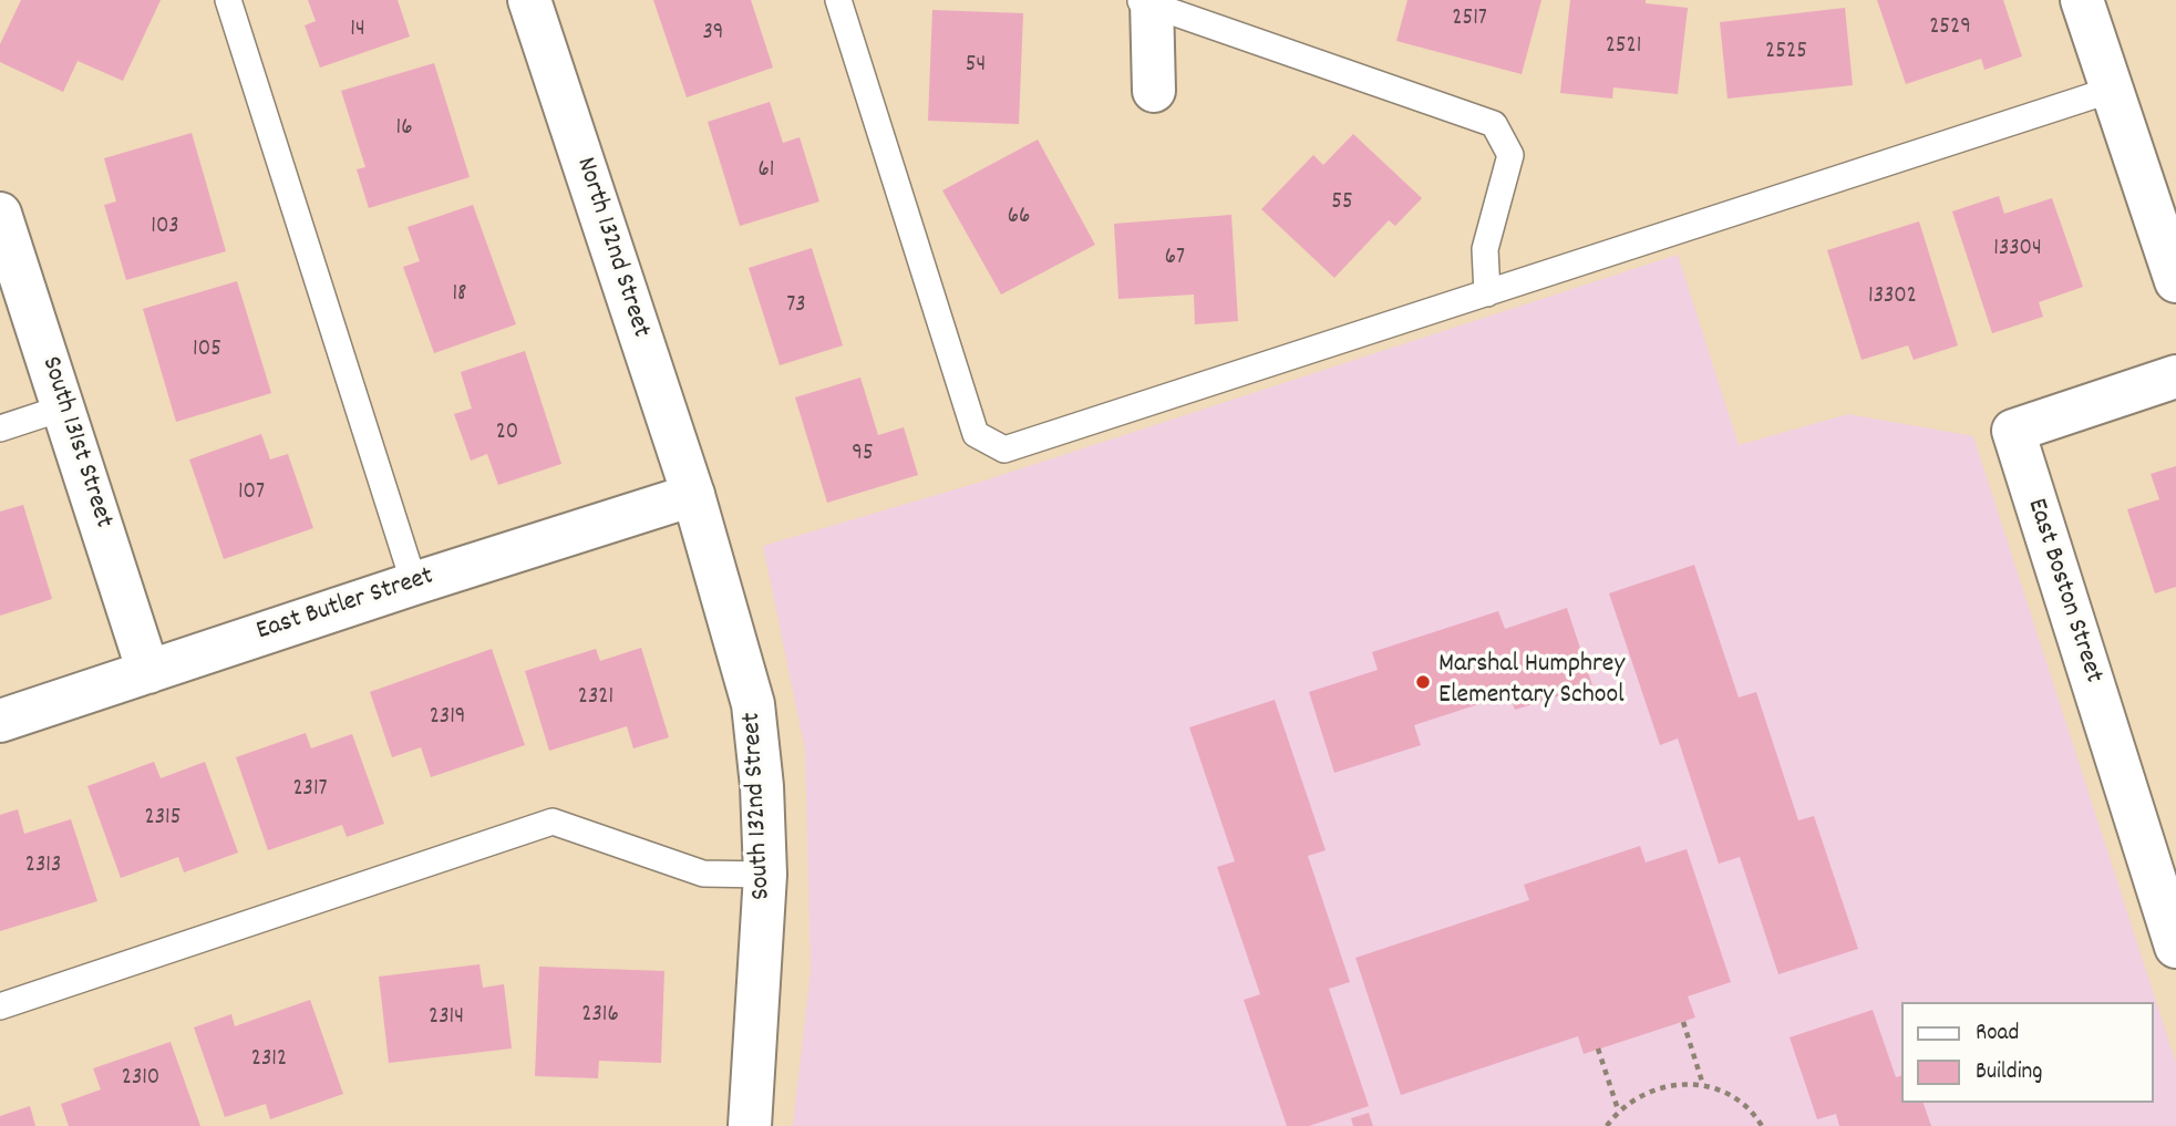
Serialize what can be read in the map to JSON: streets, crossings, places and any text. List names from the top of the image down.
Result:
{
  "streets": {
    "street": [
      "North 132nd Street",
      "South 131st Street",
      "East Boston Street",
      "East Butler Street",
      "South 132nd Street"
    ]
  },
  "crossings": [
    ["North 132nd Street", "East Butler Street"],
    ["North 132nd Street", "South 132nd Street"],
    ["South 131st Street", "East Butler Street"],
    ["East Butler Street", "South 132nd Street"]
  ],
  "places": ["Marshal Humphrey Elementary School"],
  "house_numbers": [
    "2517",
    "2529",
    "14",
    "39",
    "2521",
    "2525",
    "54",
    "16",
    "61",
    "55",
    "66",
    "103",
    "13304",
    "67",
    "18",
    "13302",
    "73",
    "105",
    "20",
    "95",
    "107",
    "2321",
    "2319",
    "2317",
    "2315",
    "2313",
    "2316",
    "2314",
    "2312",
    "2310"
  ],
  "legend": ["Road", "Building"]
}
